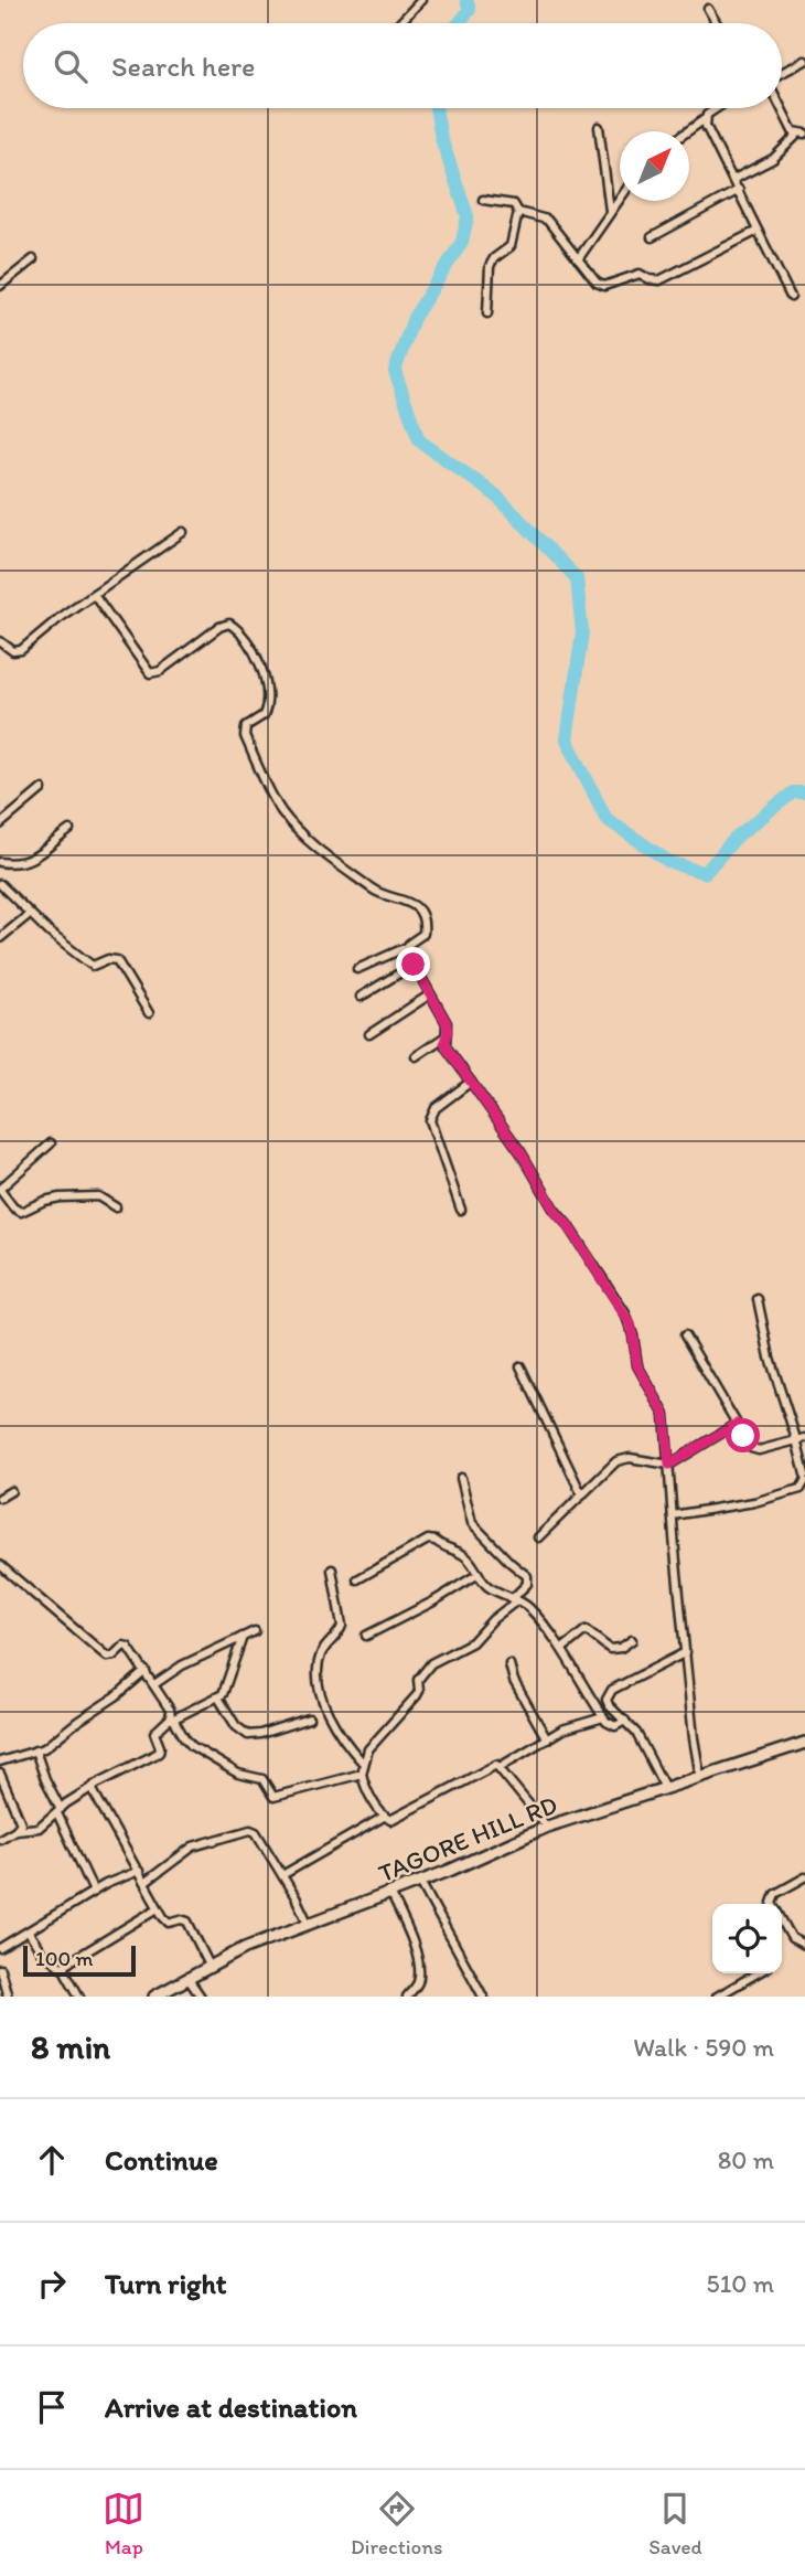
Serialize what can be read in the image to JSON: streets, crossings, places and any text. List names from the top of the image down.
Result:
{
  "streets": {
    "main road": ["TAGORE HILL RD"]
  },
  "scale_bar": "100 m",
  "north": "top right",
  "page": {
    "search": "Search here",
    "scale": "100 m",
    "heading": ["8 min", "Walk · 590 m"],
    "list": [
      ["Continue", "80 m"],
      ["Turn right", "510 m"],
      "Arrive at destination"
    ],
    "nav": ["Map", "Directions", "Saved"]
  }
}
